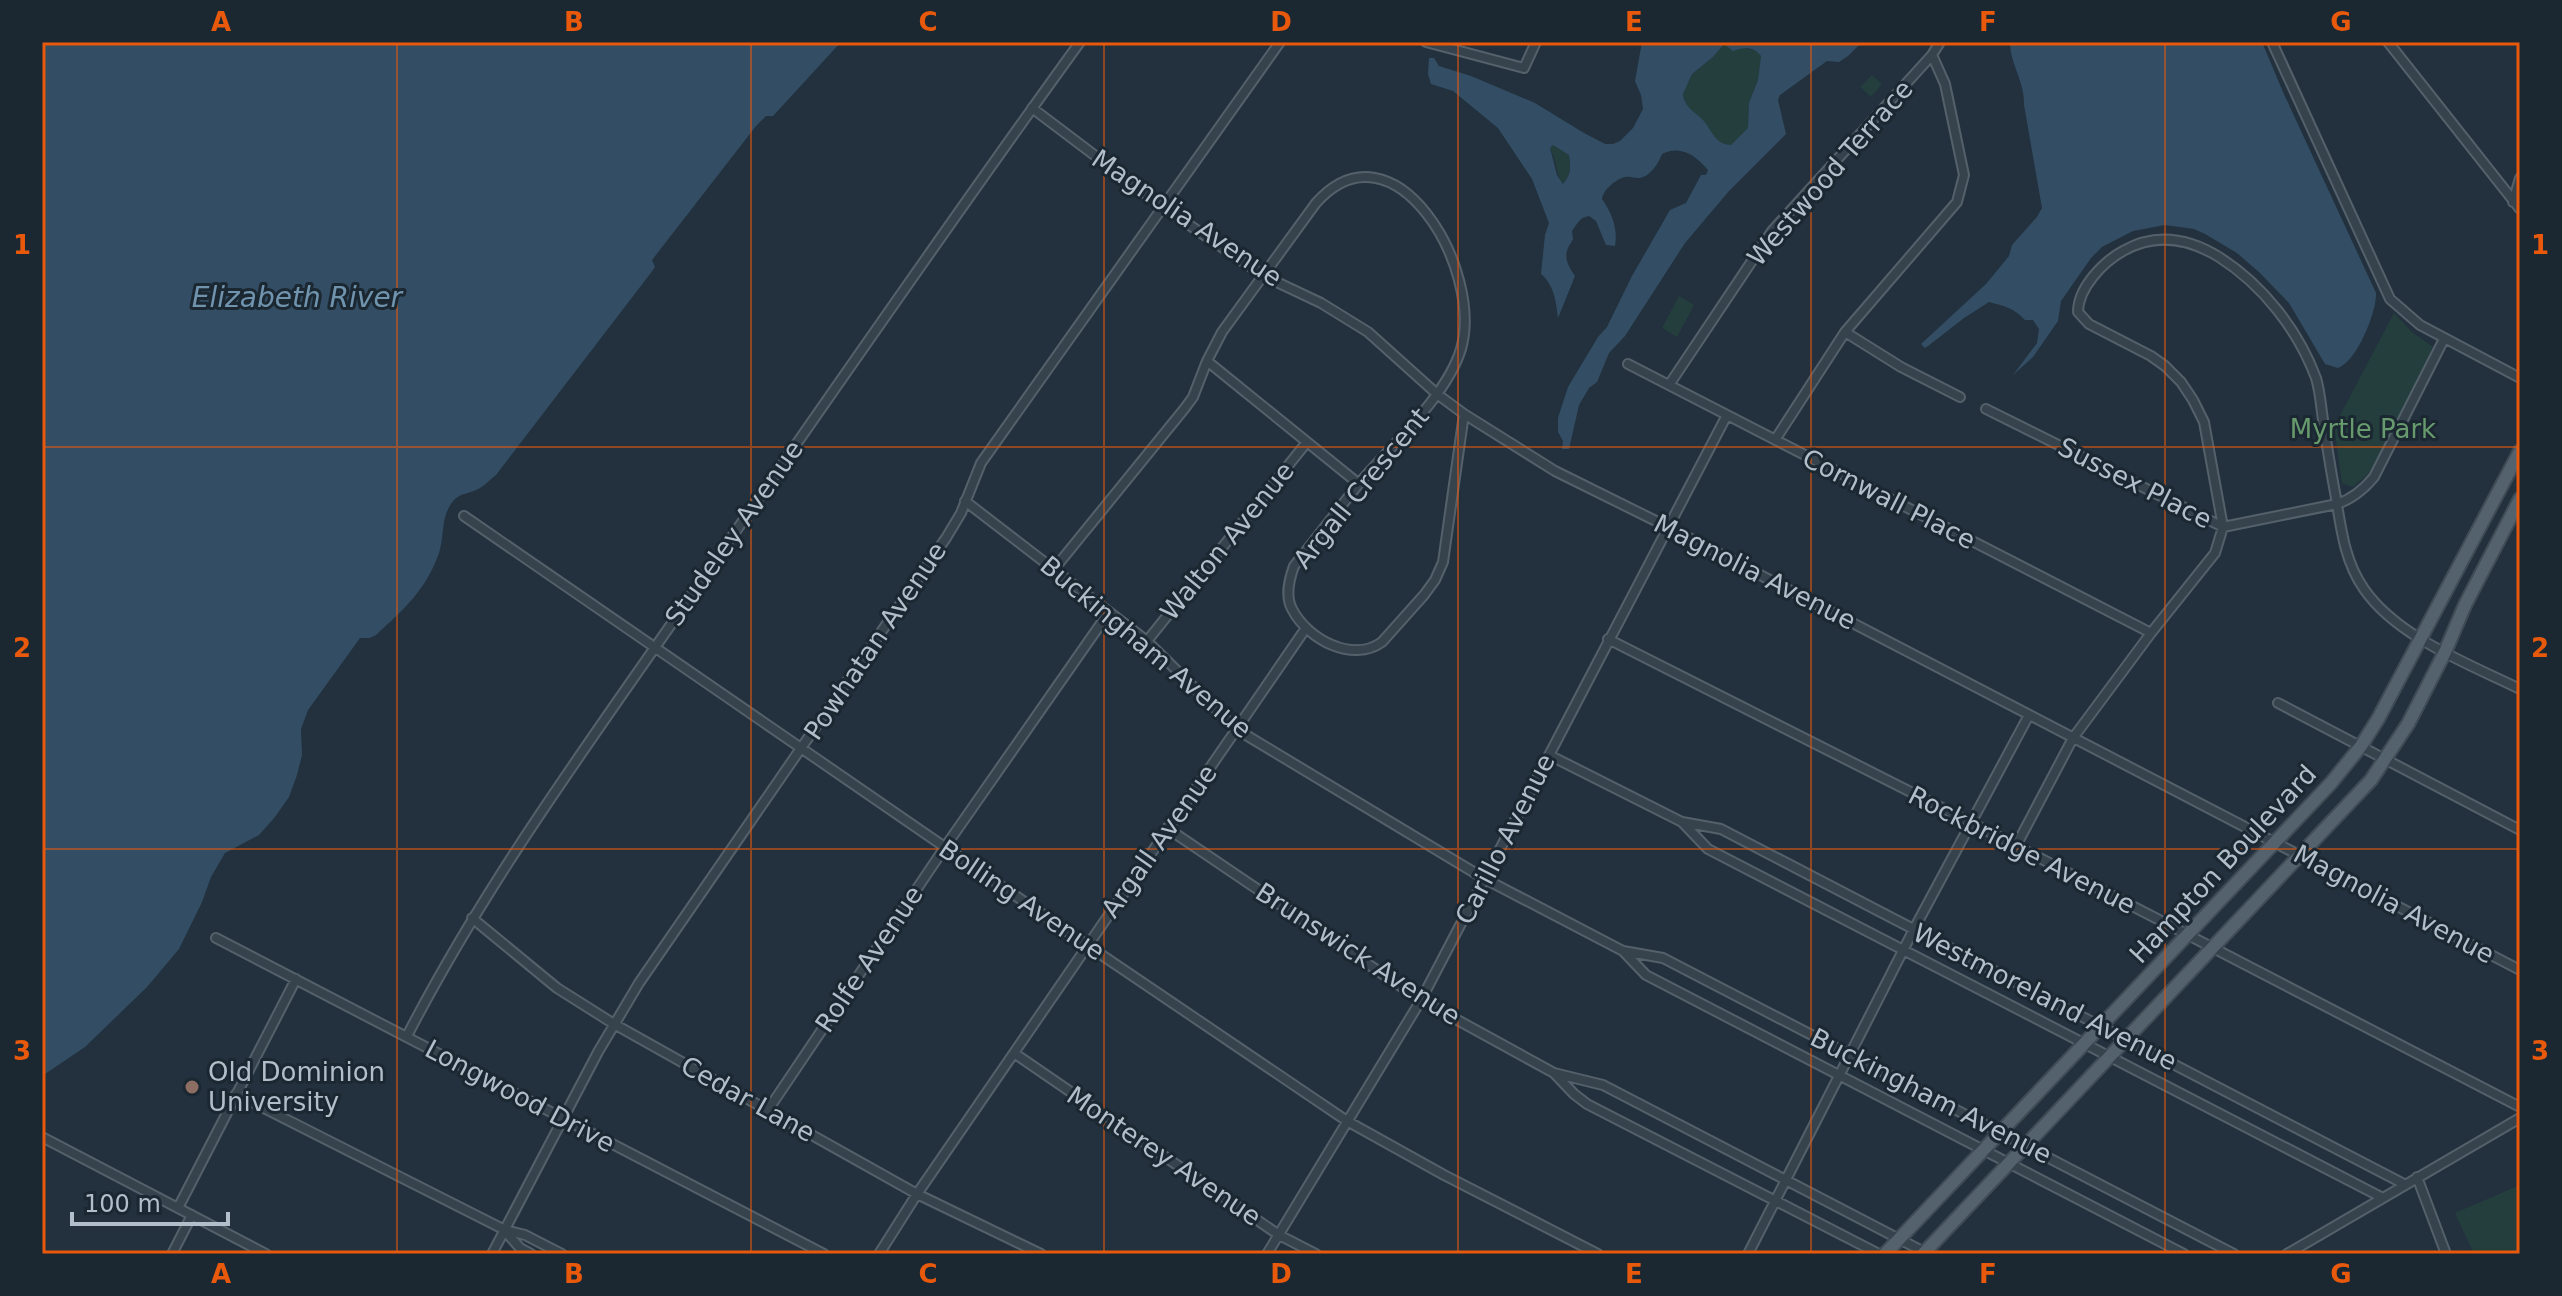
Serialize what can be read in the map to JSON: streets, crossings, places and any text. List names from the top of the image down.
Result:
{
  "streets": {
    "main road": ["Hampton Boulevard"],
    "street": [
      "Westwood Terrace",
      "Magnolia Avenue",
      "Sussex Place",
      "Argall Crescent",
      "Cornwall Place",
      "Studeley Avenue",
      "Walton Avenue",
      "Powhatan Avenue",
      "Buckingham Avenue",
      "Carillo Avenue",
      "Argall Avenue",
      "Rockbridge Avenue",
      "Bolling Avenue",
      "Brunswick Avenue",
      "Rolfe Avenue",
      "Westmoreland Avenue",
      "Longwood Drive",
      "Cedar Lane",
      "Monterey Avenue"
    ]
  },
  "crossings": [
    ["Westwood Terrace", "Cornwall Place"],
    ["Magnolia Avenue", "Argall Crescent"],
    ["Magnolia Avenue", "Studeley Avenue"],
    ["Magnolia Avenue", "Powhatan Avenue"],
    ["Magnolia Avenue", "Carillo Avenue"],
    ["Magnolia Avenue", "Hampton Boulevard"],
    ["Argall Crescent", "Argall Avenue"],
    ["Cornwall Place", "Carillo Avenue"],
    ["Studeley Avenue", "Bolling Avenue"],
    ["Studeley Avenue", "Longwood Drive"],
    ["Studeley Avenue", "Cedar Lane"],
    ["Walton Avenue", "Buckingham Avenue"],
    ["Powhatan Avenue", "Buckingham Avenue"],
    ["Powhatan Avenue", "Bolling Avenue"],
    ["Powhatan Avenue", "Longwood Drive"],
    ["Powhatan Avenue", "Cedar Lane"],
    ["Buckingham Avenue", "Carillo Avenue"],
    ["Buckingham Avenue", "Argall Avenue"],
    ["Buckingham Avenue", "Hampton Boulevard"],
    ["Buckingham Avenue", "Rolfe Avenue"],
    ["Carillo Avenue", "Rockbridge Avenue"],
    ["Carillo Avenue", "Bolling Avenue"],
    ["Carillo Avenue", "Brunswick Avenue"],
    ["Carillo Avenue", "Westmoreland Avenue"],
    ["Carillo Avenue", "Monterey Avenue"],
    ["Argall Avenue", "Bolling Avenue"],
    ["Argall Avenue", "Brunswick Avenue"],
    ["Argall Avenue", "Cedar Lane"],
    ["Argall Avenue", "Monterey Avenue"],
    ["Rockbridge Avenue", "Hampton Boulevard"],
    ["Hampton Boulevard", "Brunswick Avenue"],
    ["Hampton Boulevard", "Westmoreland Avenue"],
    ["Bolling Avenue", "Rolfe Avenue"],
    ["Rolfe Avenue", "Cedar Lane"]
  ],
  "water": ["Elizabeth River"],
  "parks": ["Myrtle Park"],
  "places": ["Old Dominion University"],
  "scale_bar": "100 m",
  "grid": {
    "columns": [
      "A",
      "B",
      "C",
      "D",
      "E",
      "F",
      "G"
    ],
    "rows": ["1", "2", "3"]
  }
}
